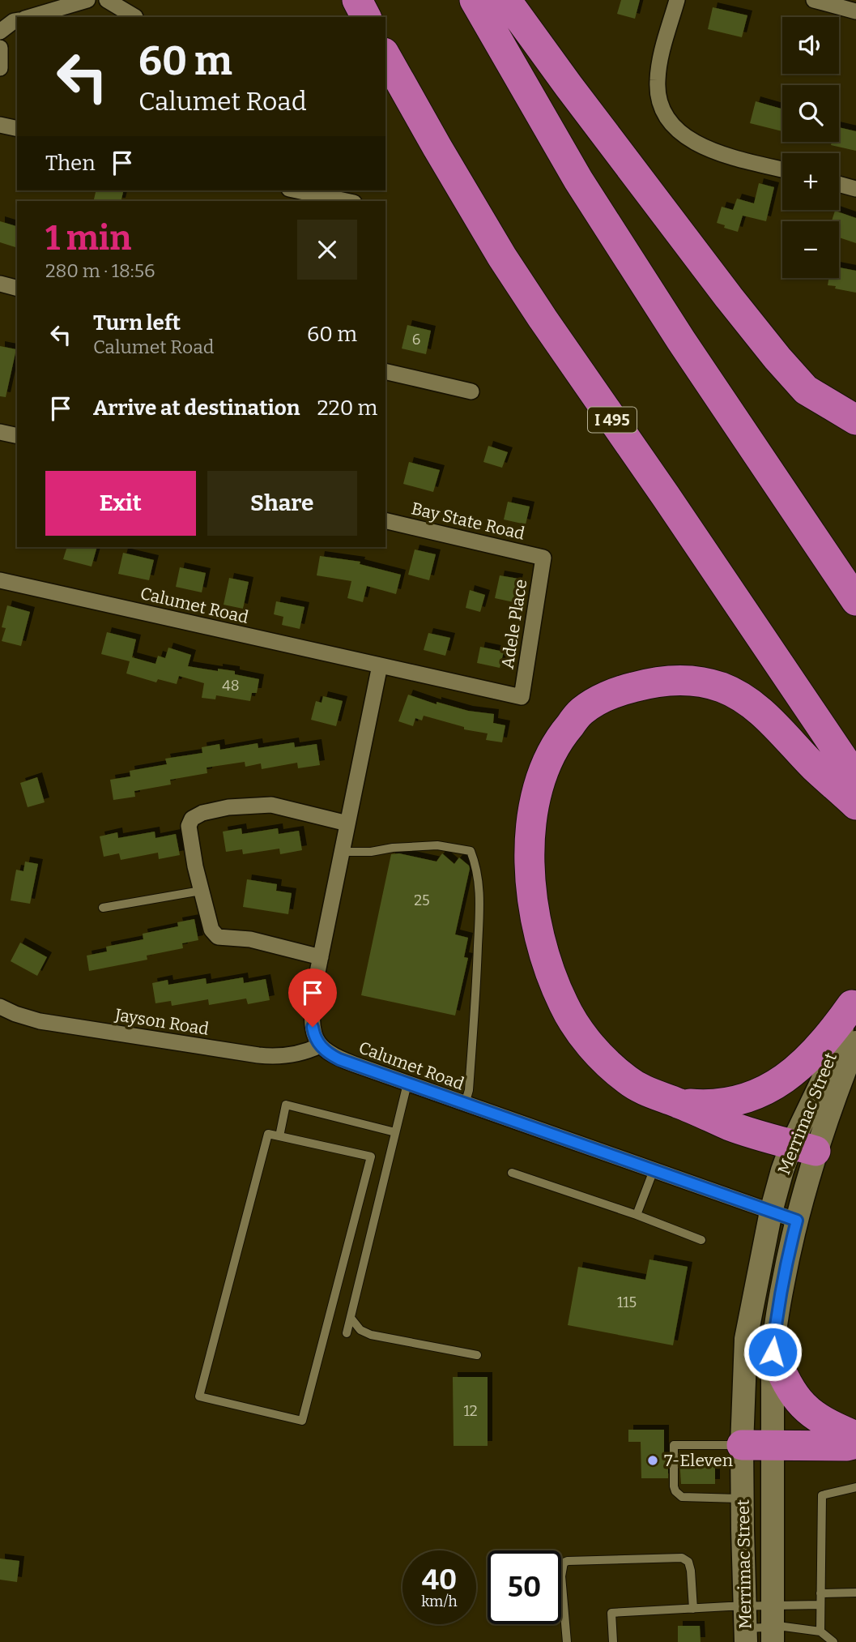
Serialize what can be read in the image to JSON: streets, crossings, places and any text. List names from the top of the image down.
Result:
{
  "streets": {
    "highway": ["I 495"],
    "main road": ["Merrimac Street"],
    "street": [
      "Bay State Road",
      "Calumet Road",
      "Adele Place",
      "Jayson Road"
    ]
  },
  "crossings": [
    ["Bay State Road", "Adele Place"],
    ["Calumet Road", "Adele Place"],
    ["Calumet Road", "Jayson Road"],
    ["Calumet Road", "Merrimac Street"]
  ],
  "places": ["7-Eleven"],
  "house_numbers": [
    "6",
    "48",
    "25",
    "115",
    "12"
  ],
  "page": {
    "map_buttons": ["+", "−"],
    "turn": ["60 m", "Calumet Road"],
    "then": "Then",
    "heading": ["1 min", "280 m · 18:56"],
    "list": [
      {
        "name": "Turn left",
        "note": "Calumet Road",
        "value": "60 m"
      },
      {
        "name": "Arrive at destination",
        "value": "220 m"
      }
    ],
    "buttons": ["Exit", "Share"],
    "speed": "40 km/h",
    "limit": "50"
  }
}
